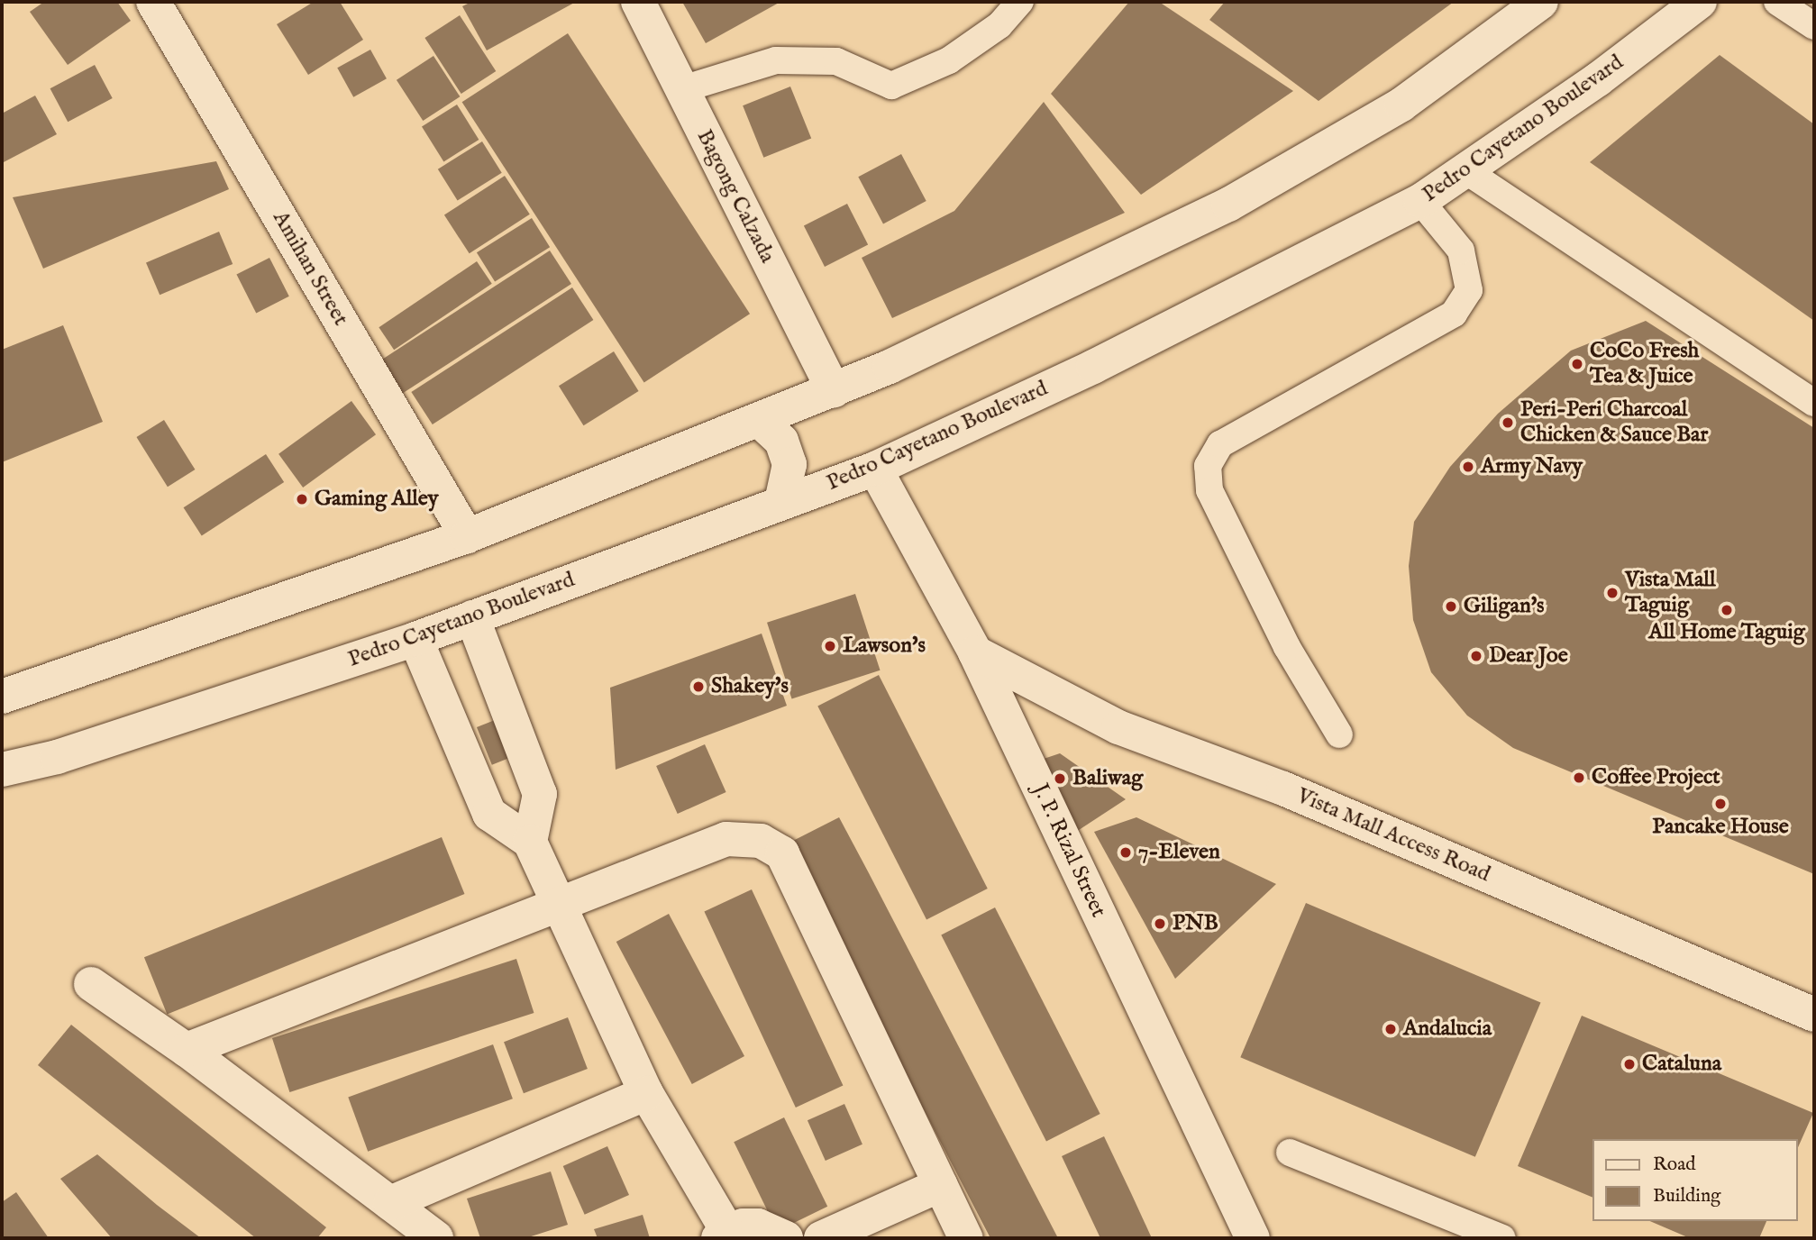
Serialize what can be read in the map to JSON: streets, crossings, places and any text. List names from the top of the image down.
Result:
{
  "streets": {
    "street": [
      "Pedro Cayetano Boulevard",
      "Bagong Calzada",
      "Amihan Street",
      "Vista Mall Access Road",
      "J. P. Rizal Street"
    ]
  },
  "crossings": [
    ["Pedro Cayetano Boulevard", "J. P. Rizal Street"],
    ["Vista Mall Access Road", "J. P. Rizal Street"]
  ],
  "places": [
    "CoCo Fresh Tea & Juice",
    "Peri-Peri Charcoal Chicken & Sauce Bar",
    "Army Navy",
    "Gaming Alley",
    "Vista Mall Taguig",
    "Giligan's",
    "All Home Taguig",
    "Lawson's",
    "Dear Joe",
    "Shakey's",
    "Coffee Project",
    "Baliwag",
    "Pancake House",
    "7-Eleven",
    "PNB",
    "Andalucia",
    "Cataluna"
  ],
  "legend": ["Road", "Building"]
}
